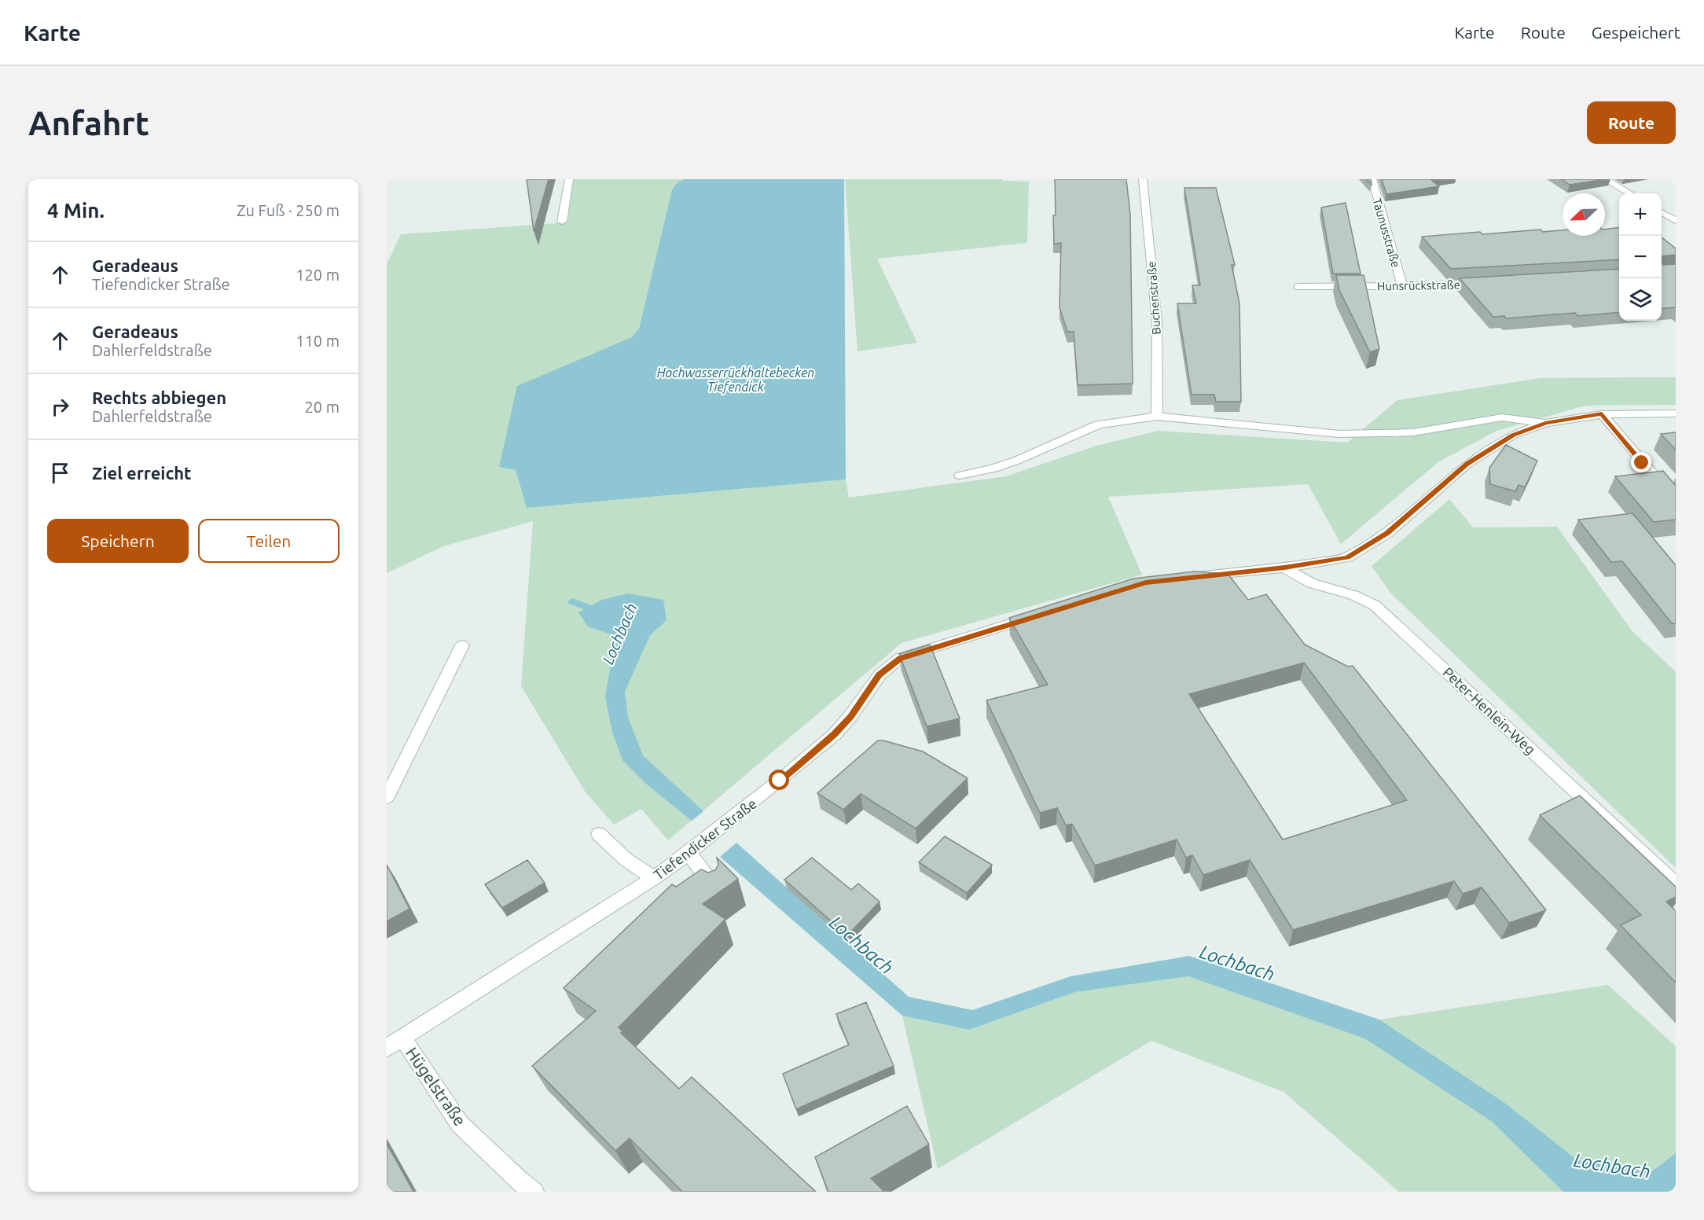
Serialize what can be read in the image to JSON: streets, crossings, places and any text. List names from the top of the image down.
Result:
{
  "streets": {
    "street": [
      "Taunusstraße",
      "Hunsrückstraße",
      "Buchenstraße",
      "Peter-Henlein-Weg",
      "Tiefendicker Straße",
      "Hügelstraße"
    ]
  },
  "crossings": [
    ["Taunusstraße", "Hunsrückstraße"],
    ["Tiefendicker Straße", "Hügelstraße"]
  ],
  "water": ["Hochwasserrückhaltebecken Tiefendick", "Lochbach"],
  "north": "bottom left",
  "page": {
    "header": "Karte",
    "nav": ["Karte", "Route", "Gespeichert"],
    "buttons": [
      "Route",
      ["Speichern", "Teilen"]
    ],
    "title": "Anfahrt",
    "heading": ["4 Min.", "Zu Fuß · 250 m"],
    "map_buttons": ["+", "−"],
    "list": [
      ["Geradeaus", "Tiefendicker Straße", "120 m"],
      ["Geradeaus", "Dahlerfeldstraße", "110 m"],
      ["Rechts abbiegen", "Dahlerfeldstraße", "20 m"],
      "Ziel erreicht"
    ]
  }
}
